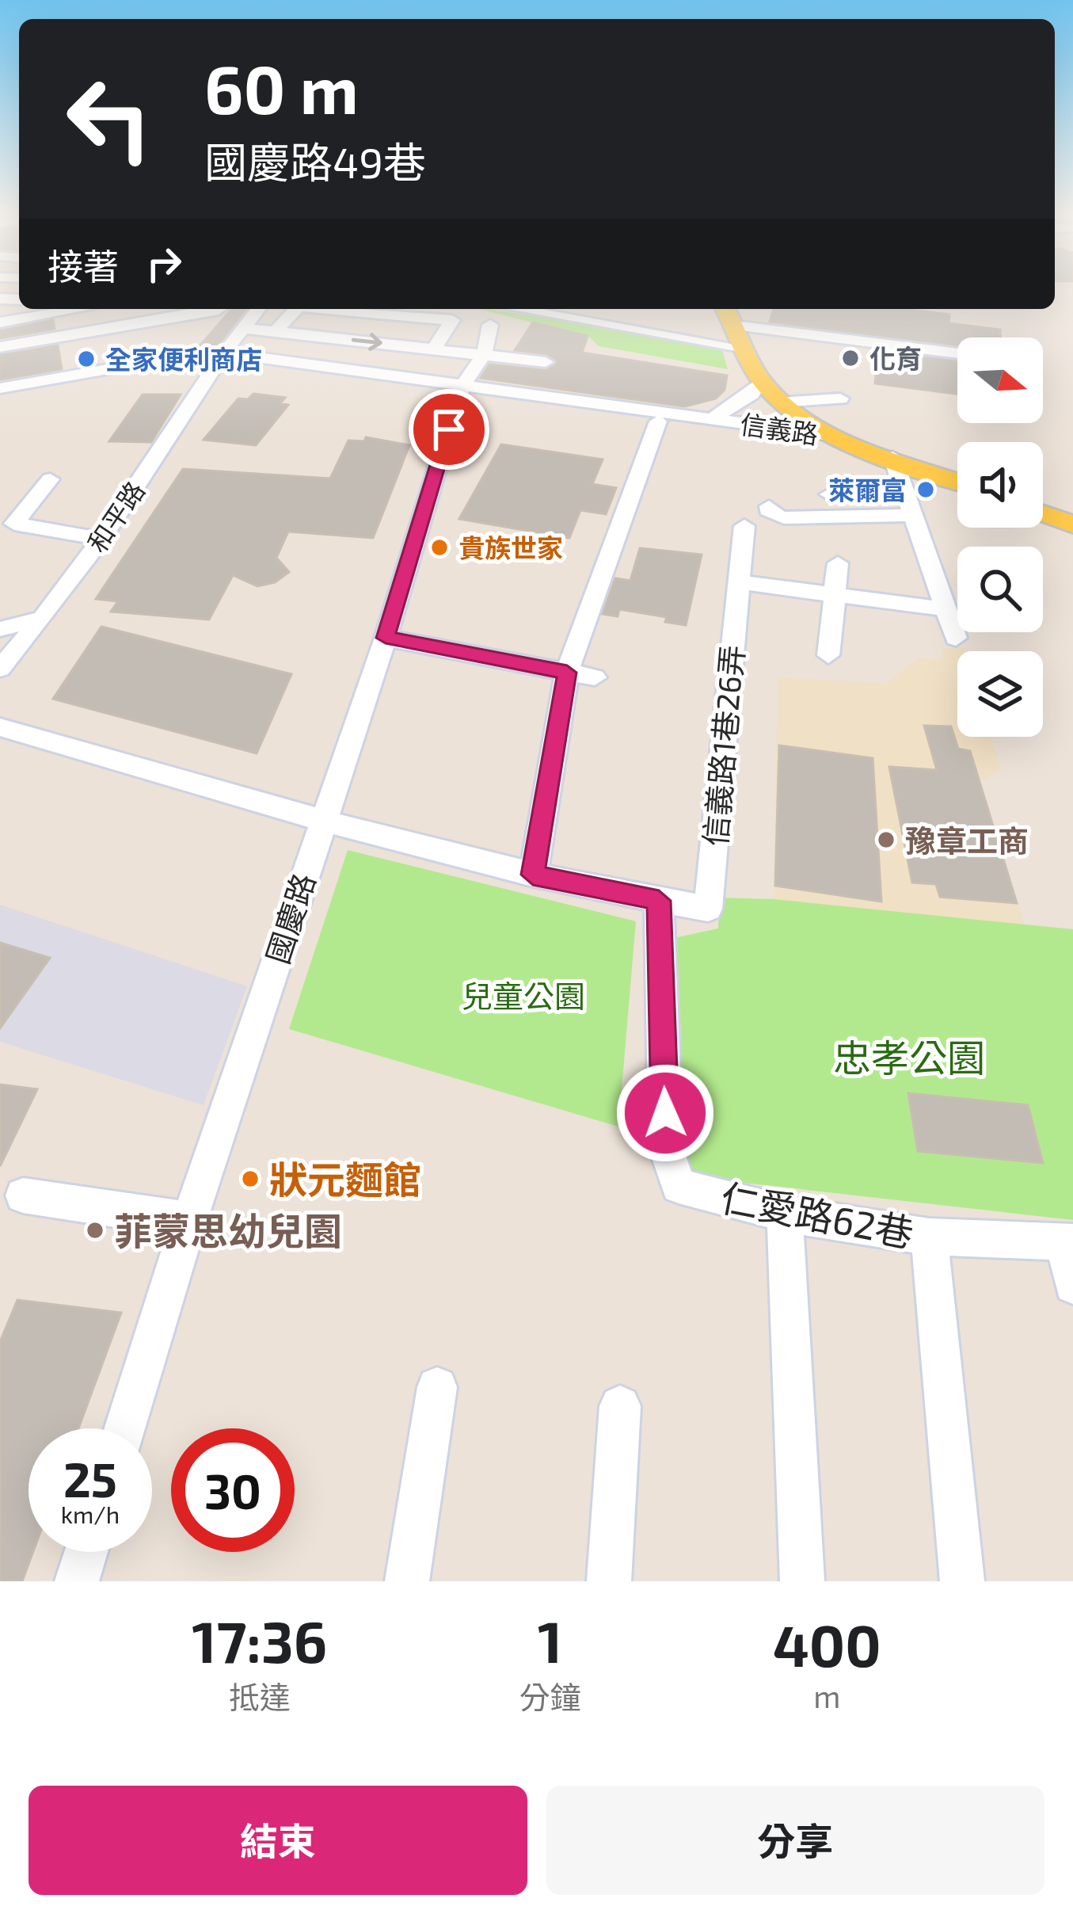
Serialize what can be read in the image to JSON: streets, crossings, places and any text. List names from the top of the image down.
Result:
{
  "streets": {
    "street": [
      "信義路",
      "和平路",
      "信義路1巷26弄",
      "國慶路",
      "仁愛路62巷"
    ]
  },
  "crossings": [
    ["信義路", "和平路"],
    ["信義路", "國慶路"],
    ["信義路1巷26弄", "仁愛路62巷"]
  ],
  "parks": ["兒童公園", "忠孝公園"],
  "places": [
    "化育",
    "全家便利商店",
    "萊爾富",
    "貴族世家",
    "豫章工商",
    "狀元麵館",
    "菲蒙思幼兒園"
  ],
  "north": "right",
  "page": {
    "turn": ["60 m", "國慶路49巷"],
    "then": "接著",
    "speed": "25 km/h",
    "limit": "30",
    "eta": [
      "17:36",
      "抵達",
      "1",
      "分鐘",
      "400",
      "m"
    ],
    "buttons": ["結束", "分享"]
  }
}
